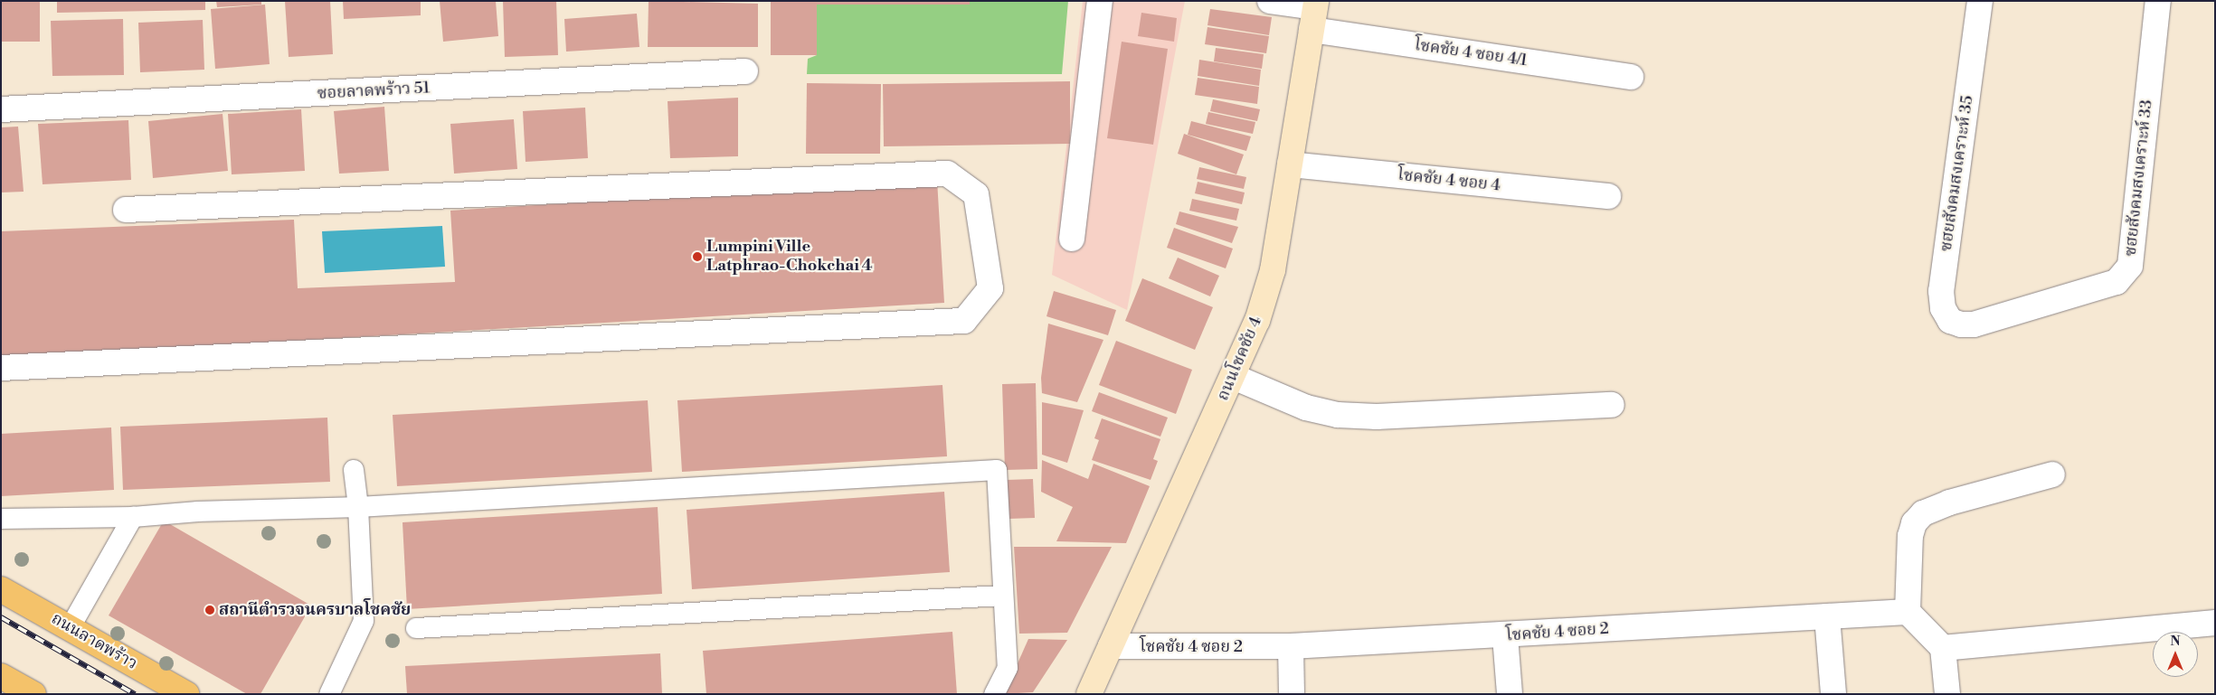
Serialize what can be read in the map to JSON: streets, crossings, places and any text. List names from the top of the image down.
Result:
{
  "streets": {
    "main road": ["ถนนโชคชัย 4", "ถนนลาดพร้าว"],
    "street": [
      "โชคชัย 4 ซอย 4/1",
      "ซอยลาดพร้าว 51",
      "ซฮยสังคมสงเคราะห์ 35",
      "ซฮยสังคมสงเคราะห์ 33",
      "โชคชัย 4 ซอย 4",
      "โชคชัย 4 ซอย 2"
    ]
  },
  "crossings": [
    ["โชคชัย 4 ซอย 4/1", "ถนนโชคชัย 4"],
    ["ซฮยสังคมสงเคราะห์ 35", "ซฮยสังคมสงเคราะห์ 33"],
    ["โชคชัย 4 ซอย 4", "ถนนโชคชัย 4"],
    ["ถนนโชคชัย 4", "โชคชัย 4 ซอย 2"]
  ],
  "places": ["Lumpini Ville Latphrao-Chokchai 4", "สถานีตำรวจนครบาลโชคชัย"],
  "north": "top"
}
